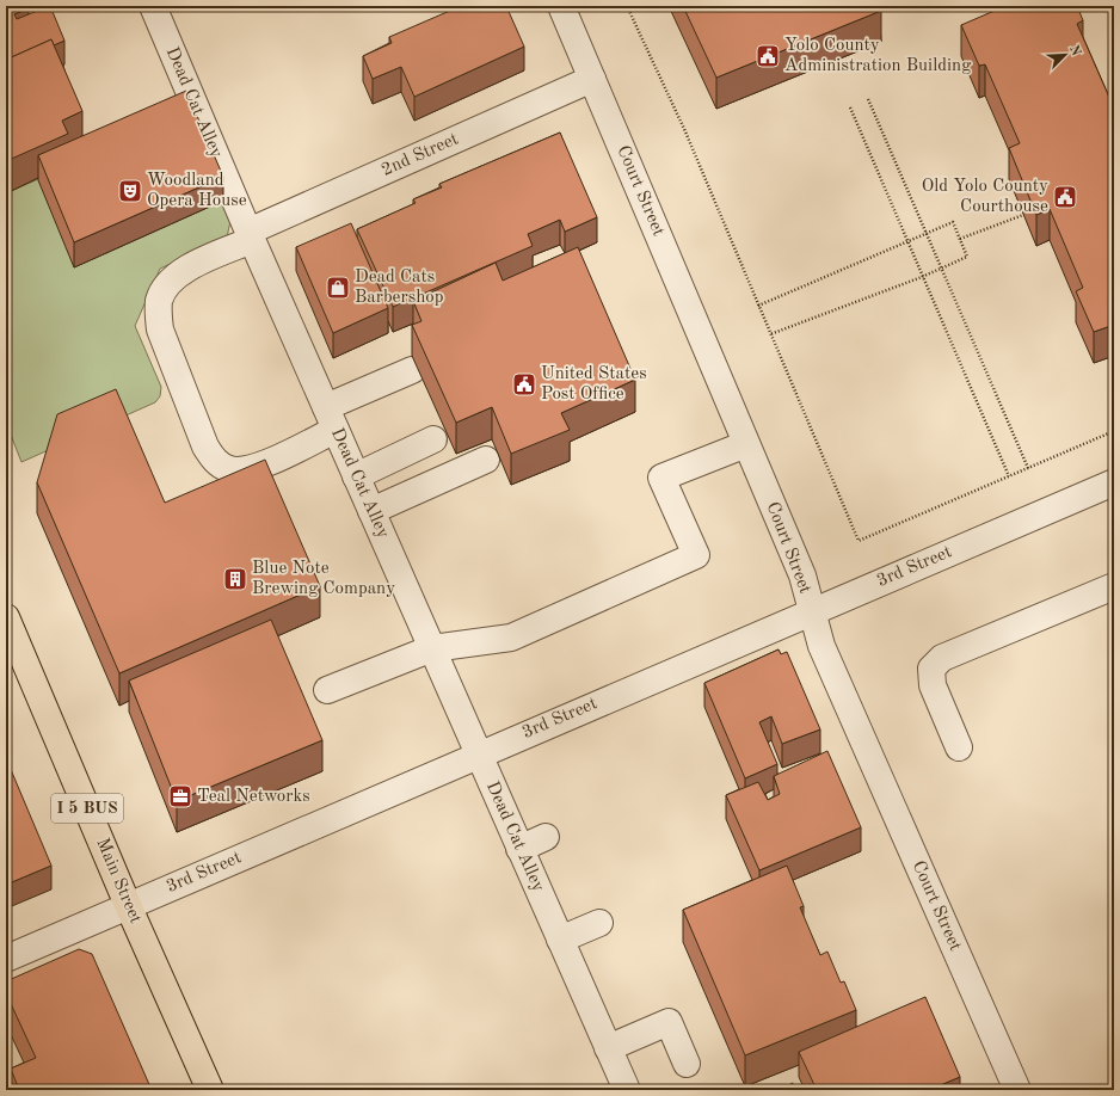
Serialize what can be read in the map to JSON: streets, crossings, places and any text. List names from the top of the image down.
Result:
{
  "streets": {
    "main road": ["I 5 BUS", "Main Street"],
    "street": [
      "Dead Cat Alley",
      "2nd Street",
      "Court Street",
      "3rd Street"
    ]
  },
  "crossings": [
    ["Dead Cat Alley", "2nd Street"],
    ["Dead Cat Alley", "3rd Street"],
    ["2nd Street", "Court Street"],
    ["Court Street", "3rd Street"],
    ["3rd Street", "Main Street"]
  ],
  "places": {
    "public building": ["Yolo County Administration Building", "Old Yolo County Courthouse", "United States Post Office"],
    "theatre": ["Woodland Opera House"],
    "shop": ["Dead Cats Barbershop"],
    "building": ["Blue Note Brewing Company"],
    "office": ["Teal Networks"]
  },
  "north": "top right"
}
